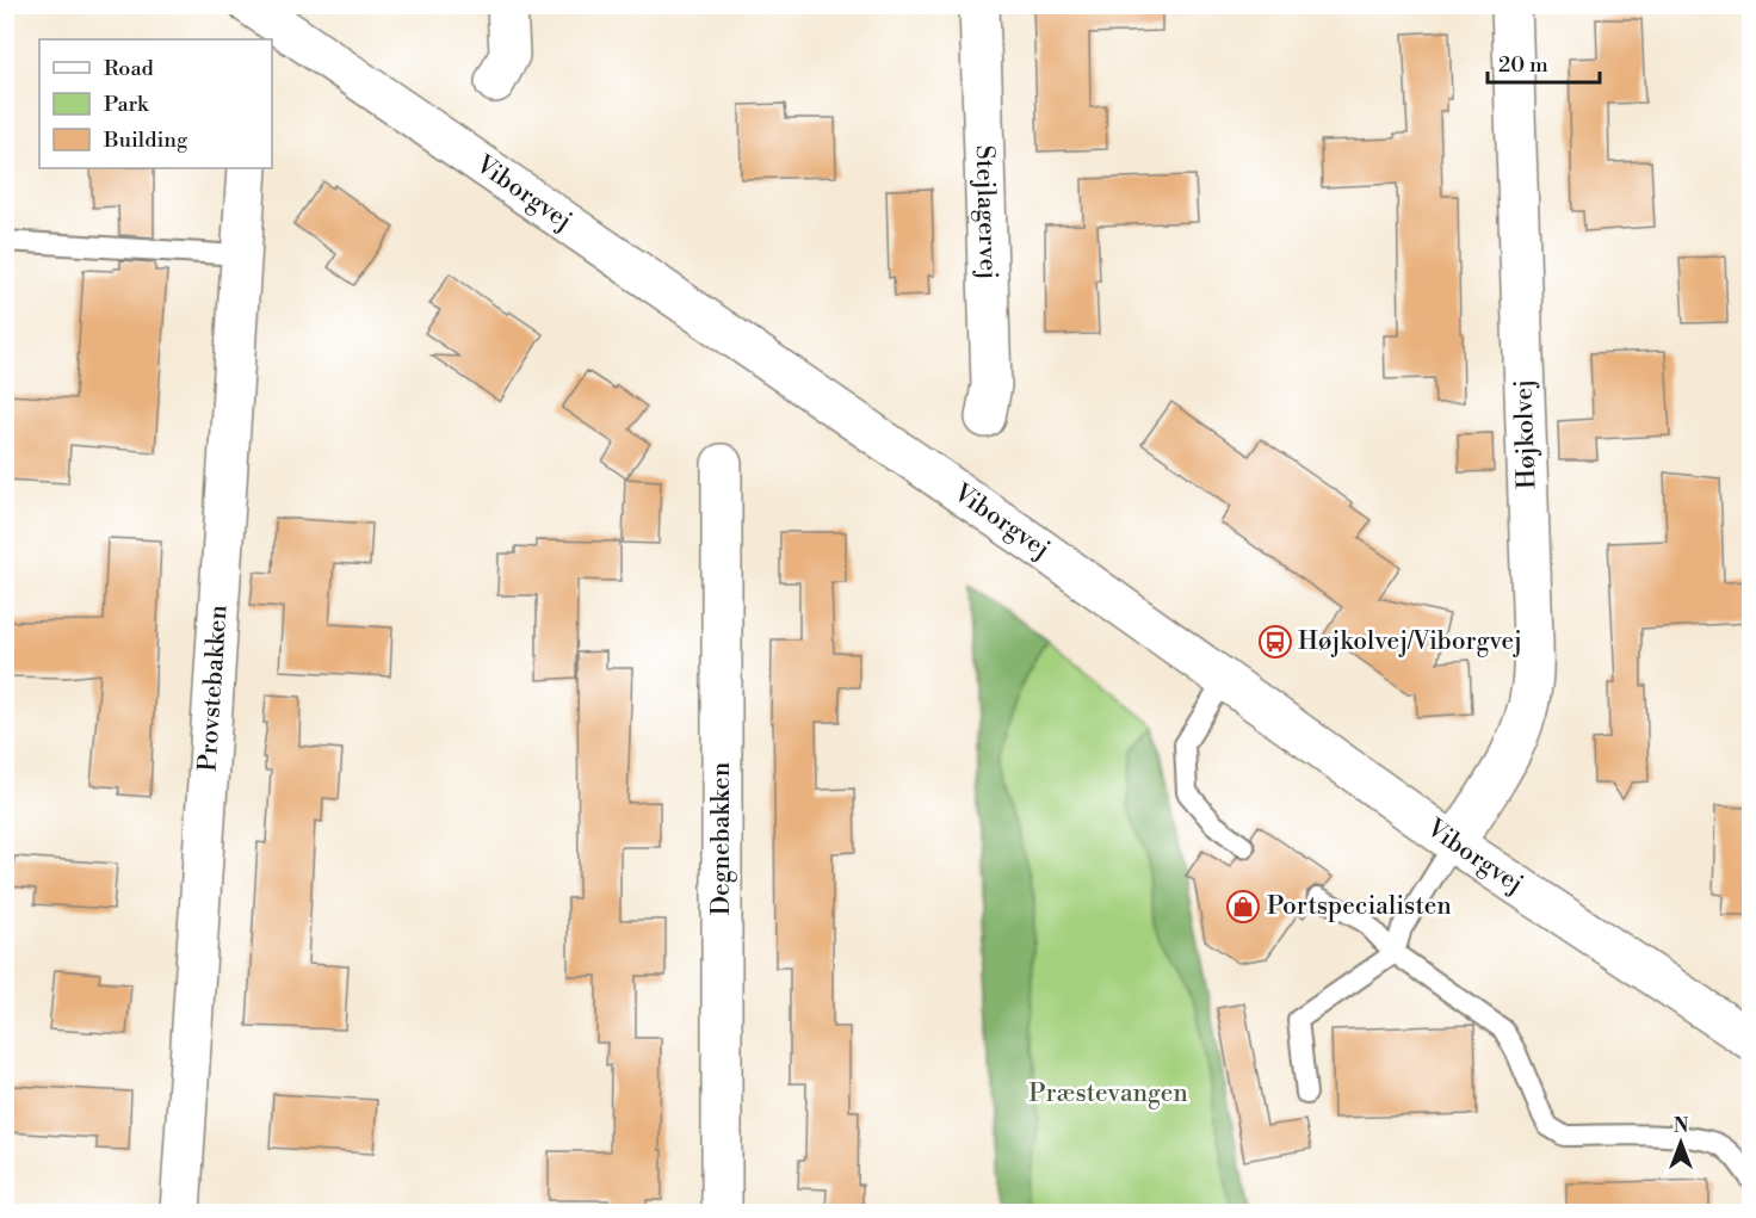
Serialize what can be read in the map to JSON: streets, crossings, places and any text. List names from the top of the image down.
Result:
{
  "streets": {
    "street": [
      "Viborgvej",
      "Stejlagervej",
      "Højkolvej",
      "Provstebakken",
      "Degnebakken"
    ]
  },
  "crossings": [
    ["Viborgvej", "Højkolvej"]
  ],
  "parks": ["Præstevangen"],
  "places": {
    "bus stop": ["Højkolvej/Viborgvej"],
    "shop": ["Portspecialisten"]
  },
  "legend": ["Road", "Park", "Building"],
  "scale_bar": "20 m",
  "north": "top"
}
